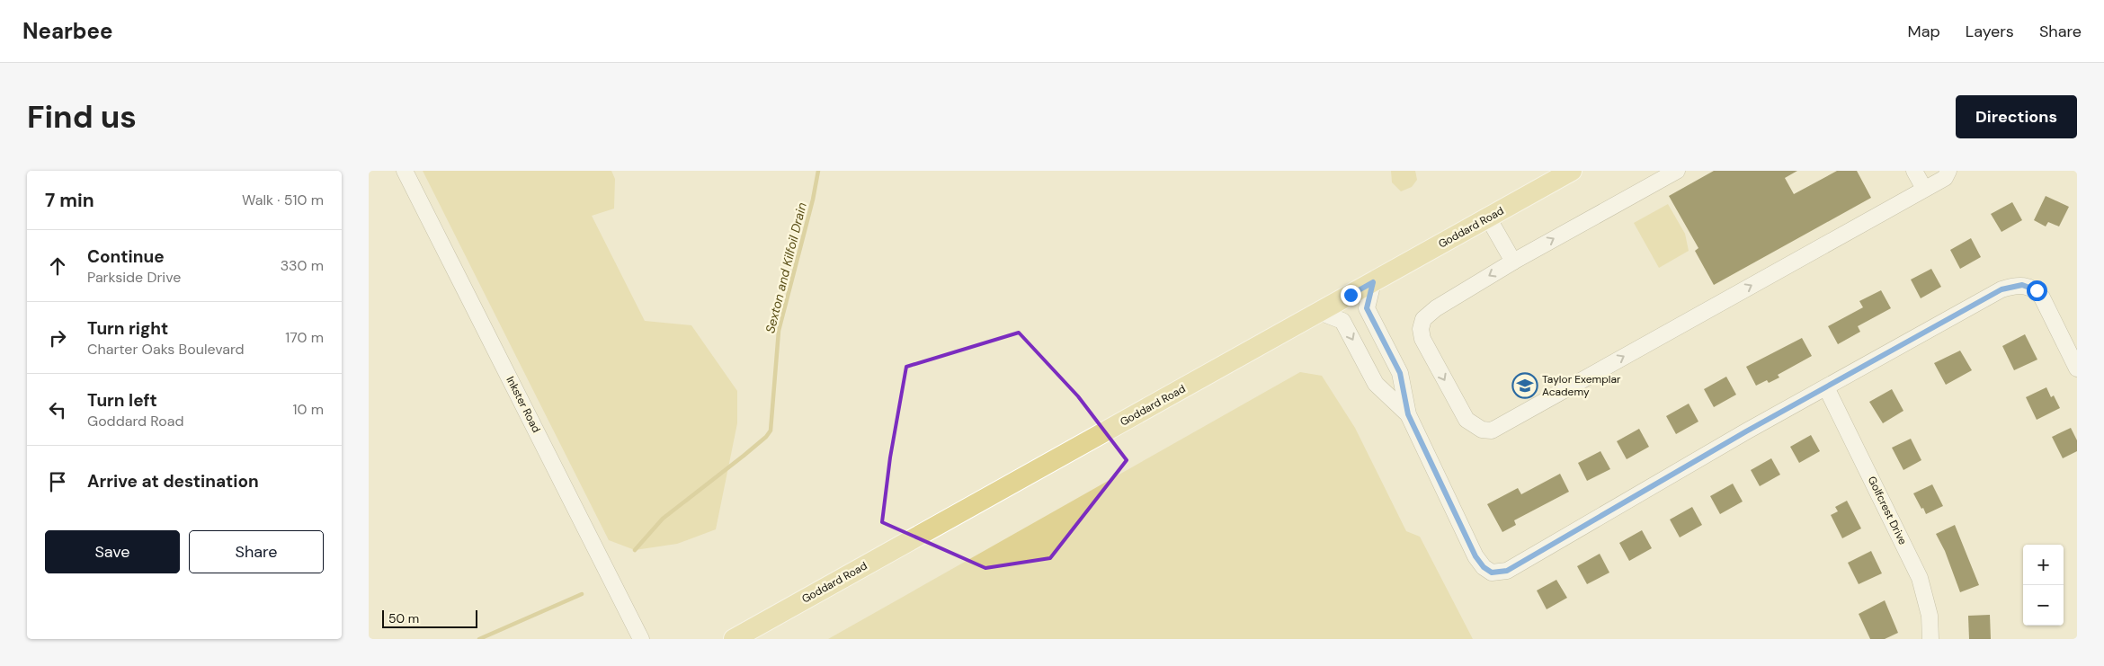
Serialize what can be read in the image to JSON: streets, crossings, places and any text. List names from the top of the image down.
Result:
{
  "streets": {
    "main road": ["Goddard Road"],
    "street": ["Inkster Road", "Golfcrest Drive"]
  },
  "water": ["Sexton and Kilfoil Drain"],
  "places": {
    "school or university": ["Taylor Exemplar Academy"]
  },
  "scale_bar": "50 m",
  "page": {
    "header": "Nearbee",
    "nav": ["Map", "Layers", "Share"],
    "buttons": [
      "Directions",
      ["Save", "Share"]
    ],
    "title": "Find us",
    "heading": ["7 min", "Walk · 510 m"],
    "list": [
      ["Continue", "Parkside Drive", "330 m"],
      ["Turn right", "Charter Oaks Boulevard", "170 m"],
      ["Turn left", "Goddard Road", "10 m"],
      "Arrive at destination"
    ],
    "map_buttons": ["+", "−"],
    "scale": "50 m"
  }
}
